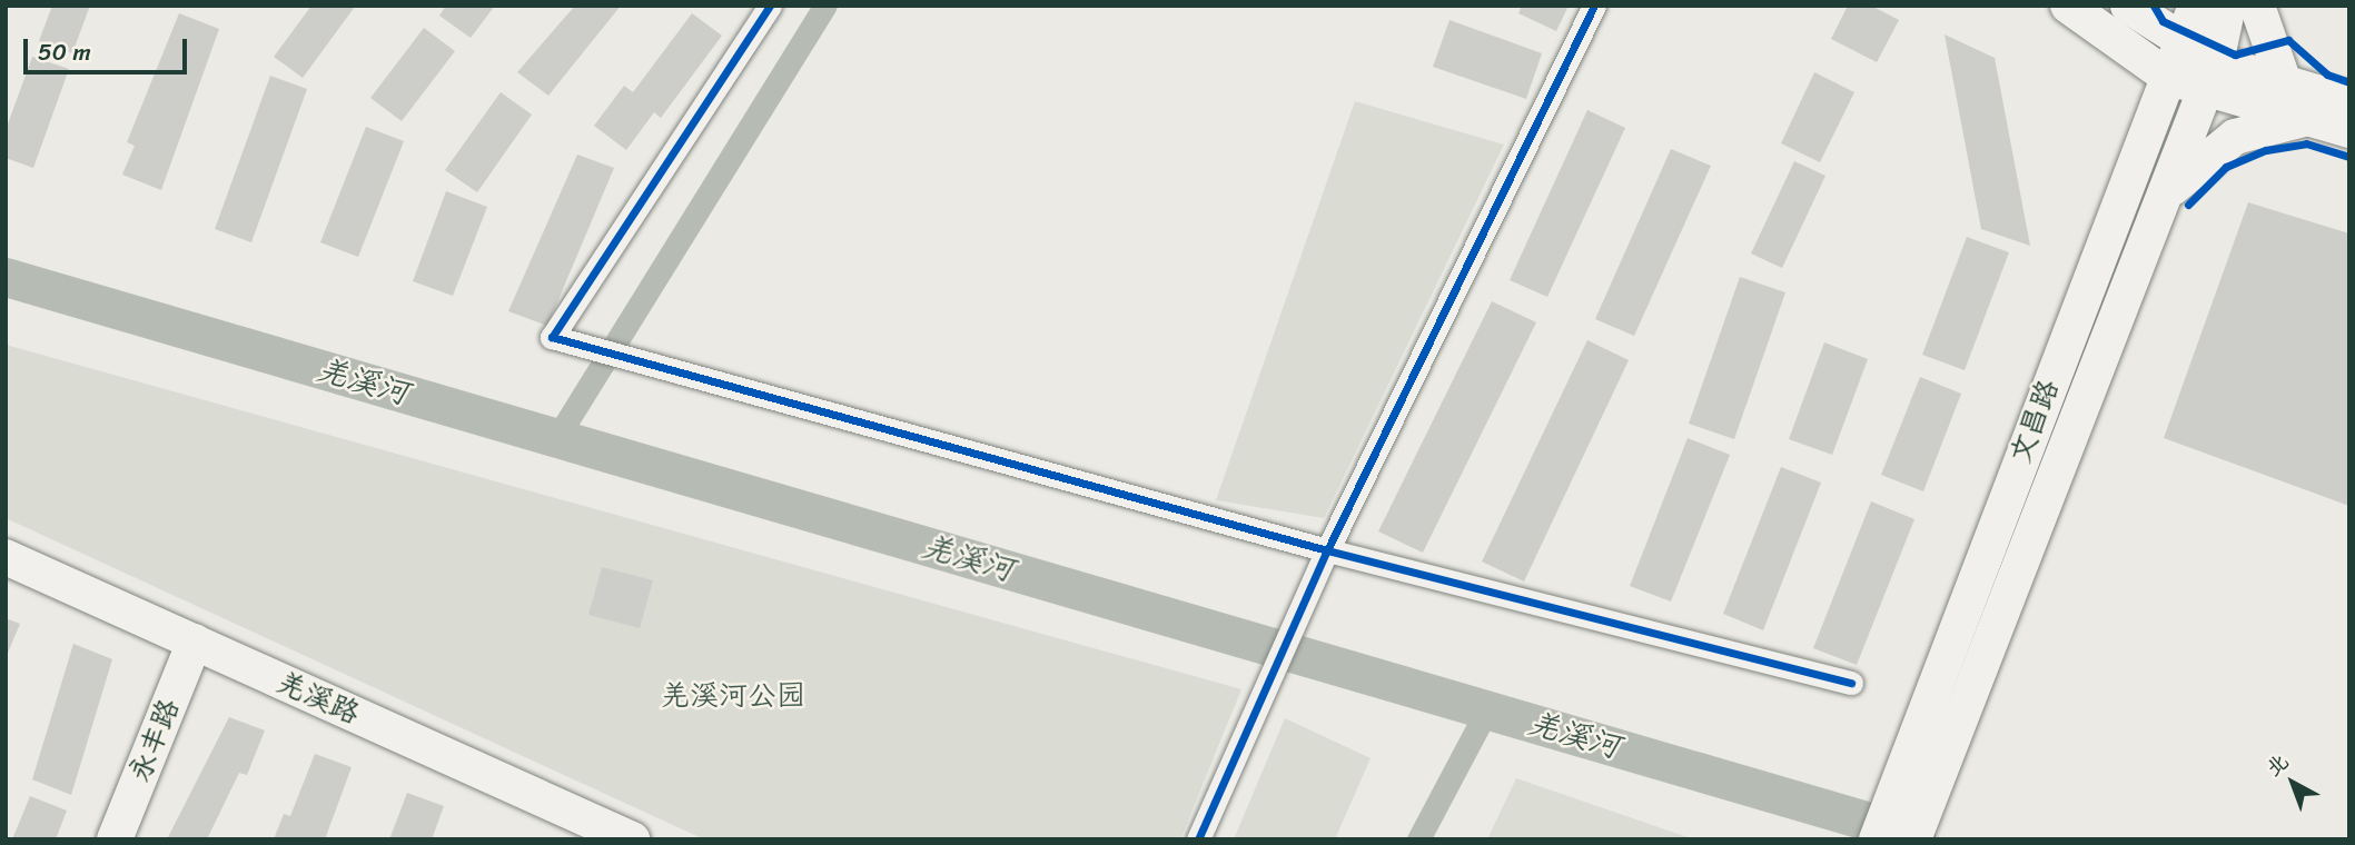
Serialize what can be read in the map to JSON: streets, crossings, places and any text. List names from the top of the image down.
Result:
{
  "streets": {
    "main road": ["文昌路", "羌溪路", "永丰路"]
  },
  "crossings": [
    ["羌溪路", "永丰路"]
  ],
  "water": ["羌溪河"],
  "parks": ["羌溪河公园"],
  "scale_bar": "50 m",
  "north": "top left"
}
